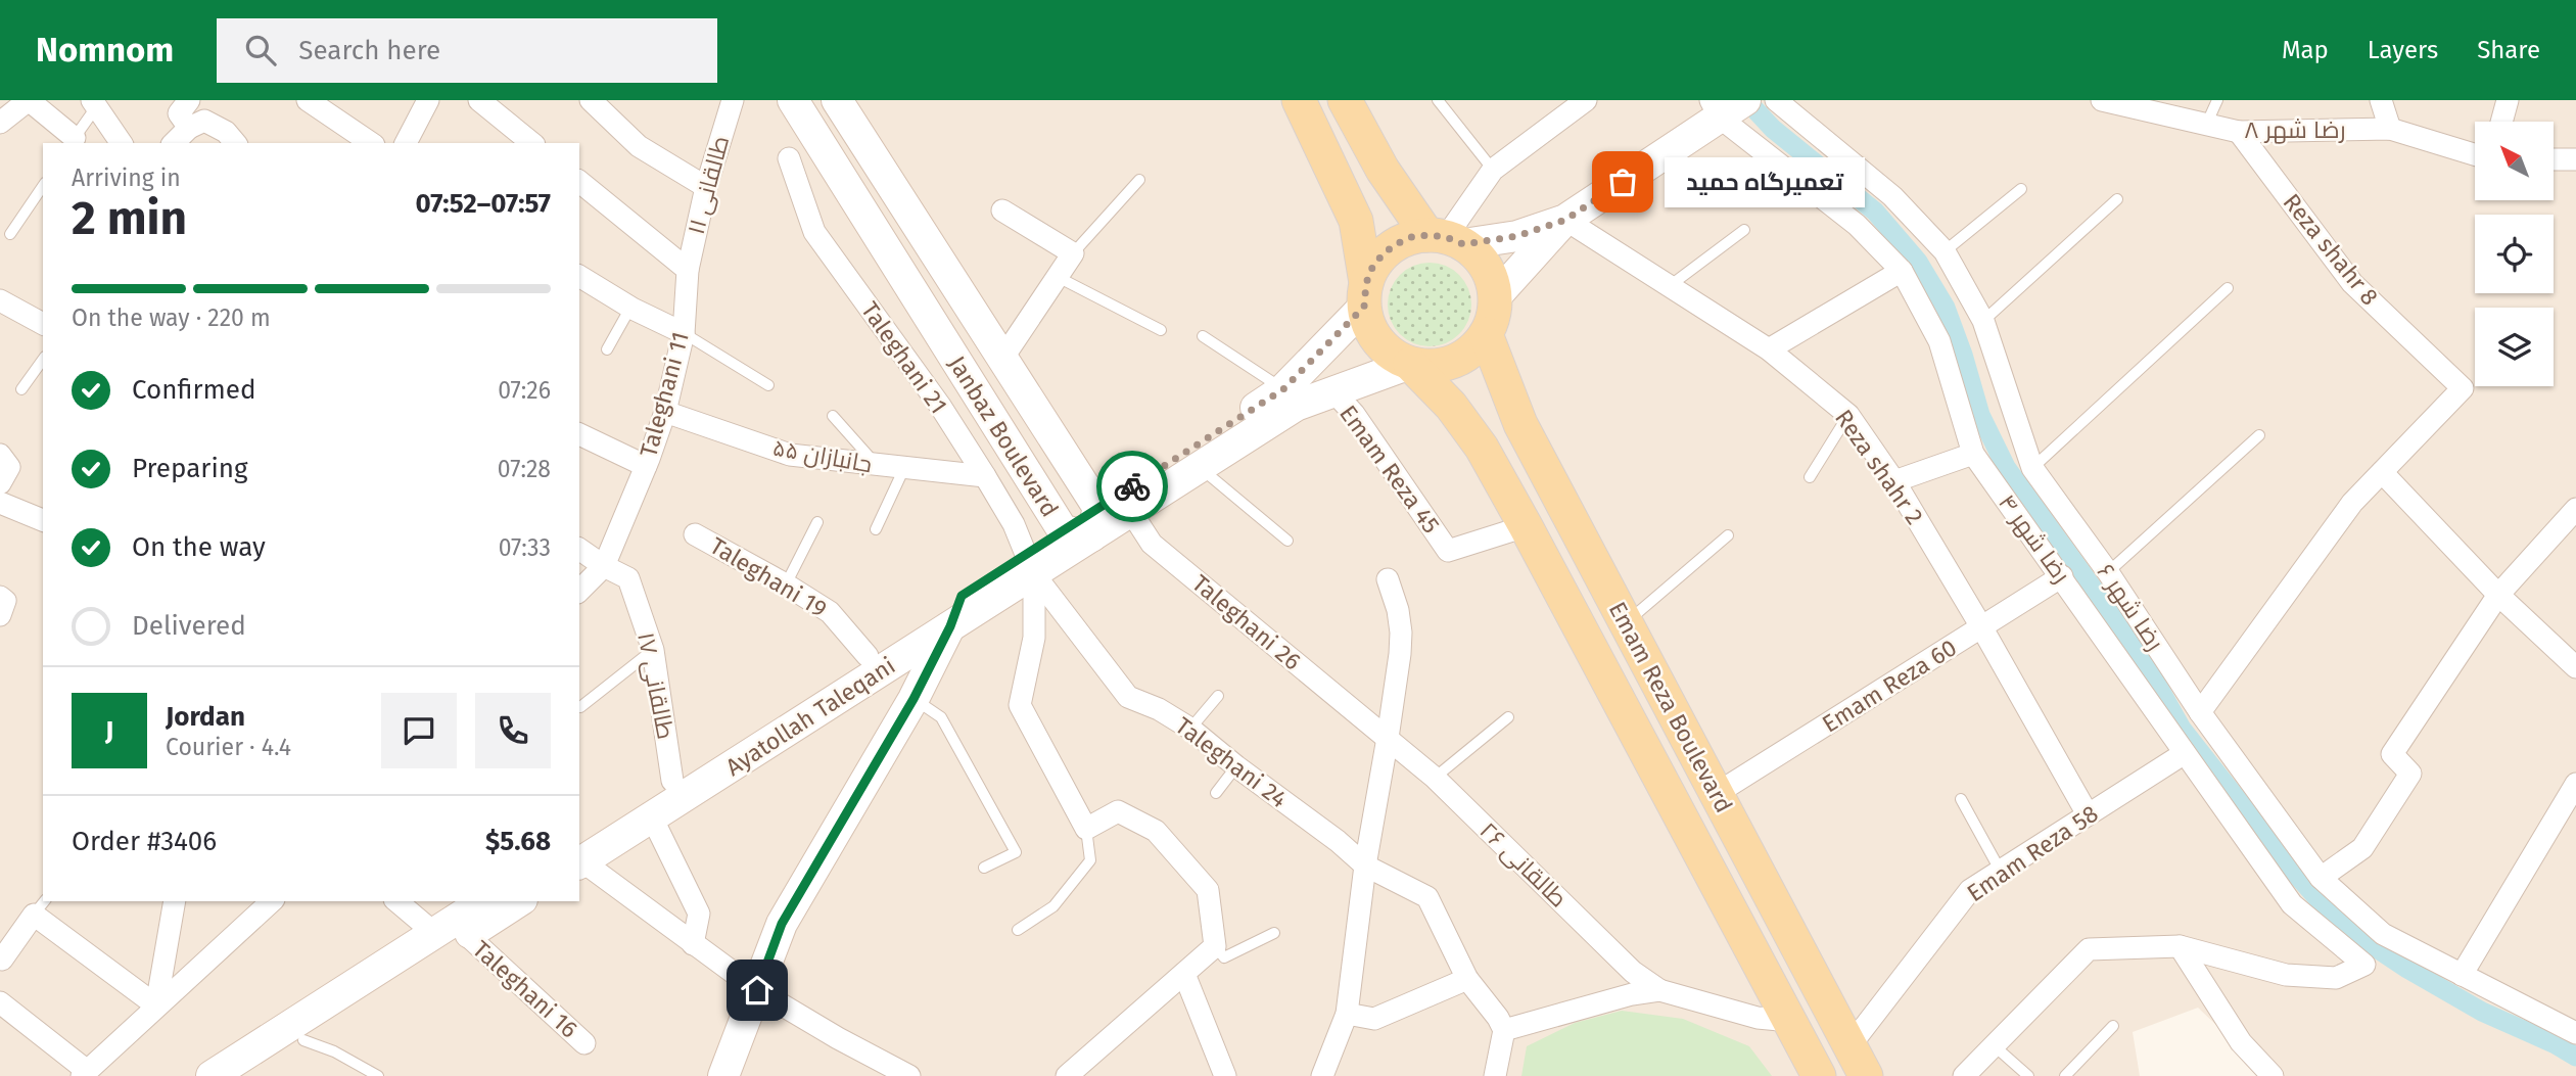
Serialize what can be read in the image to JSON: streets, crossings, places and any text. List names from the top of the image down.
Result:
{
  "streets": {
    "main road": ["Janbaz Boulevard", "Emam Reza Boulevard", "Ayatollah Taleqani"],
    "street": [
      "رضا شهر ۸",
      "طالقانی ۱۱",
      "Reza shahr 8",
      "Taleghani 21",
      "Taleghani 11",
      "جانبازان ۵۵",
      "Reza shahr 2",
      "Emam Reza 45",
      "رضا شهر ۴",
      "Taleghani 19",
      "رضا شهر ۶",
      "Taleghani 26",
      "طالقانی ۱۷",
      "Emam Reza 60",
      "Taleghani 24",
      "Emam Reza 58",
      "طالقانی ۲۶",
      "Taleghani 16"
    ]
  },
  "crossings": [
    ["رضا شهر ۸", "Reza shahr 8"],
    ["طالقانی ۱۱", "Taleghani 11"],
    ["Taleghani 21", "جانبازان ۵۵"],
    ["Taleghani 21", "Ayatollah Taleqani"],
    ["Taleghani 21", "Taleghani 24"],
    ["Taleghani 11", "جانبازان ۵۵"],
    ["Taleghani 11", "طالقانی ۱۷"],
    ["Janbaz Boulevard", "Taleghani 26"],
    ["Janbaz Boulevard", "Ayatollah Taleqani"],
    ["Reza shahr 2", "Emam Reza 60"],
    ["Reza shahr 2", "Emam Reza 58"],
    ["Emam Reza 45", "Emam Reza Boulevard"],
    ["رضا شهر ۴", "Emam Reza 60"],
    ["رضا شهر ۴", "Emam Reza 58"],
    ["Taleghani 19", "Ayatollah Taleqani"],
    ["Taleghani 26", "Ayatollah Taleqani"],
    ["Taleghani 26", "طالقانی ۲۶"],
    ["طالقانی ۱۷", "Ayatollah Taleqani"],
    ["Emam Reza 60", "Emam Reza Boulevard"],
    ["Emam Reza Boulevard", "Emam Reza 58"],
    ["Ayatollah Taleqani", "Taleghani 24"]
  ],
  "places": ["تعمیرگاه حمید"],
  "north": "top left",
  "page": {
    "header": "Nomnom",
    "search": "Search here",
    "nav": ["Map", "Layers", "Share"],
    "heading": ["2 min", "Arriving in", "07:52–07:57"],
    "panel": [
      "Jordan",
      "Courier · 4.4",
      "Order #3406",
      "$5.68"
    ],
    "bubble": "تعمیرگاه حمید",
    "bar": "On the way · 220 m",
    "list": [
      ["Confirmed", "07:26"],
      ["Preparing", "07:28"],
      ["On the way", "07:33"],
      "Delivered"
    ],
    "round": "J"
  }
}
